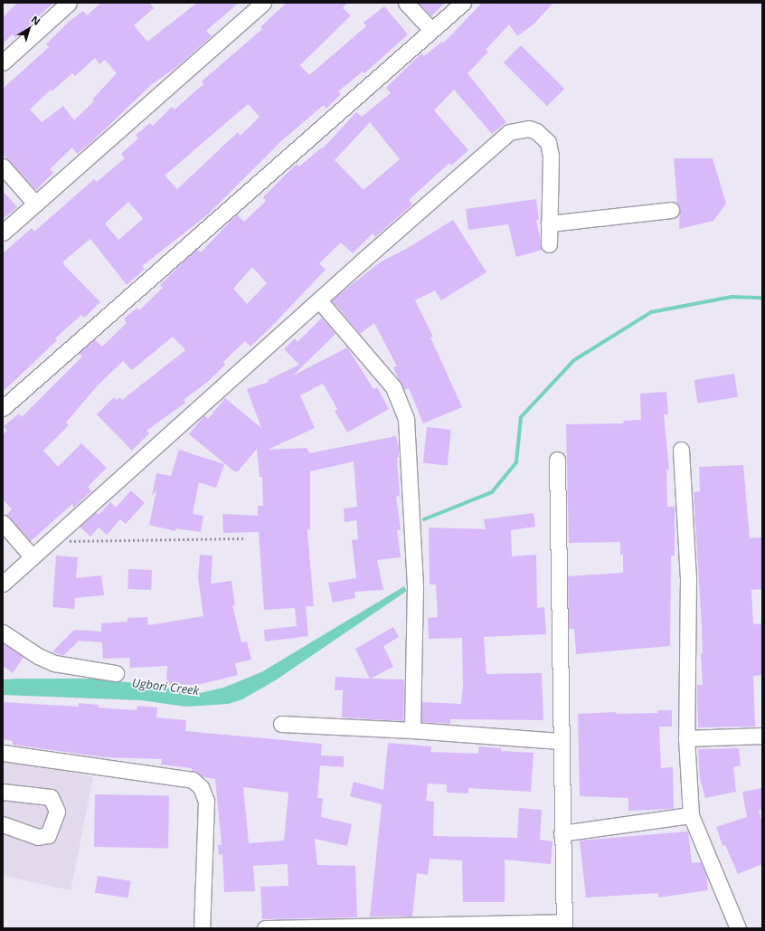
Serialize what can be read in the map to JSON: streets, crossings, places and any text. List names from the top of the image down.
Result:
{
  "water": ["Ugbori Creek"],
  "north": "top right"
}
